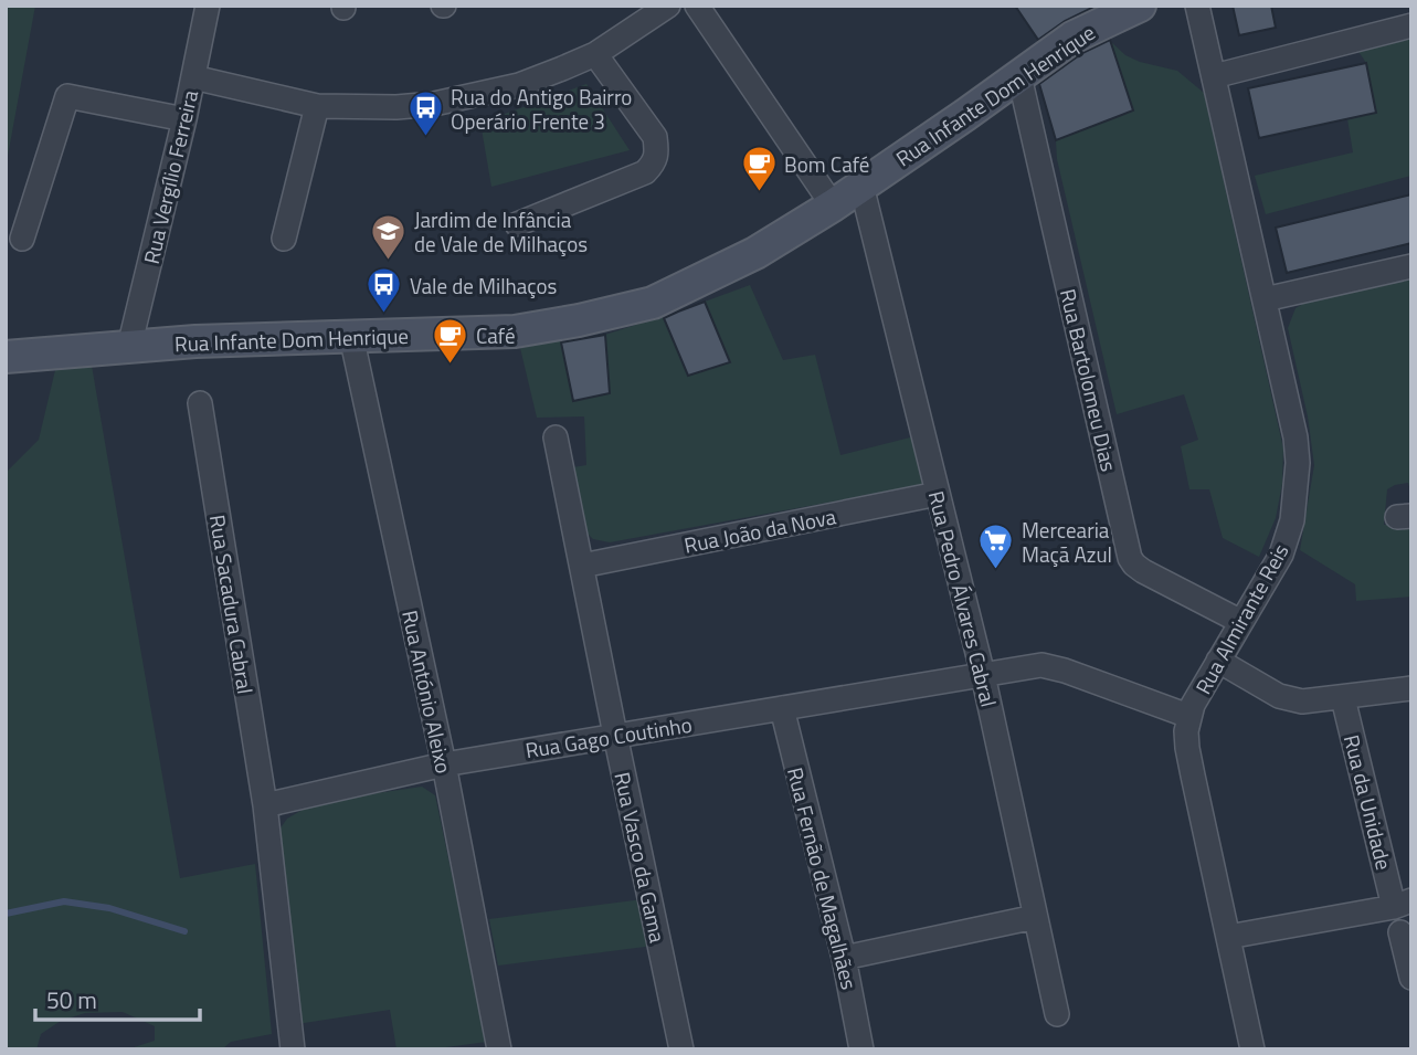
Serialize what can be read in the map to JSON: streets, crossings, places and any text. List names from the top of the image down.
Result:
{
  "streets": {
    "street": [
      "Rua Infante Dom Henrique",
      "Rua Vergílio Ferreira",
      "Rua Bartolomeu Dias",
      "Rua João da Nova",
      "Rua Pedro Álvares Cabral",
      "Rua Sacadura Cabral",
      "Rua Almirante Reis",
      "Rua António Aleixo",
      "Rua Gago Coutinho",
      "Rua da Unidade",
      "Rua Vasco da Gama",
      "Rua Fernão de Magalhães"
    ]
  },
  "crossings": [
    ["Rua Infante Dom Henrique", "Rua Vergílio Ferreira"],
    ["Rua Infante Dom Henrique", "Rua Bartolomeu Dias"],
    ["Rua Infante Dom Henrique", "Rua Pedro Álvares Cabral"],
    ["Rua Infante Dom Henrique", "Rua António Aleixo"],
    ["Rua Bartolomeu Dias", "Rua Almirante Reis"],
    ["Rua João da Nova", "Rua Pedro Álvares Cabral"],
    ["Rua João da Nova", "Rua Vasco da Gama"],
    ["Rua Pedro Álvares Cabral", "Rua Gago Coutinho"],
    ["Rua Sacadura Cabral", "Rua Gago Coutinho"],
    ["Rua Almirante Reis", "Rua Gago Coutinho"],
    ["Rua António Aleixo", "Rua Gago Coutinho"],
    ["Rua Gago Coutinho", "Rua Vasco da Gama"],
    ["Rua Gago Coutinho", "Rua Fernão de Magalhães"]
  ],
  "places": {
    "bus stop": ["Rua do Antigo Bairro Operário Frente 3", "Vale de Milhaços"],
    "cafe": ["Bom Café", "Café"],
    "school or university": ["Jardim de Infância de Vale de Milhaços"],
    "supermarket": ["Mercearia Maçã Azul"]
  },
  "scale_bar": "50 m"
}
